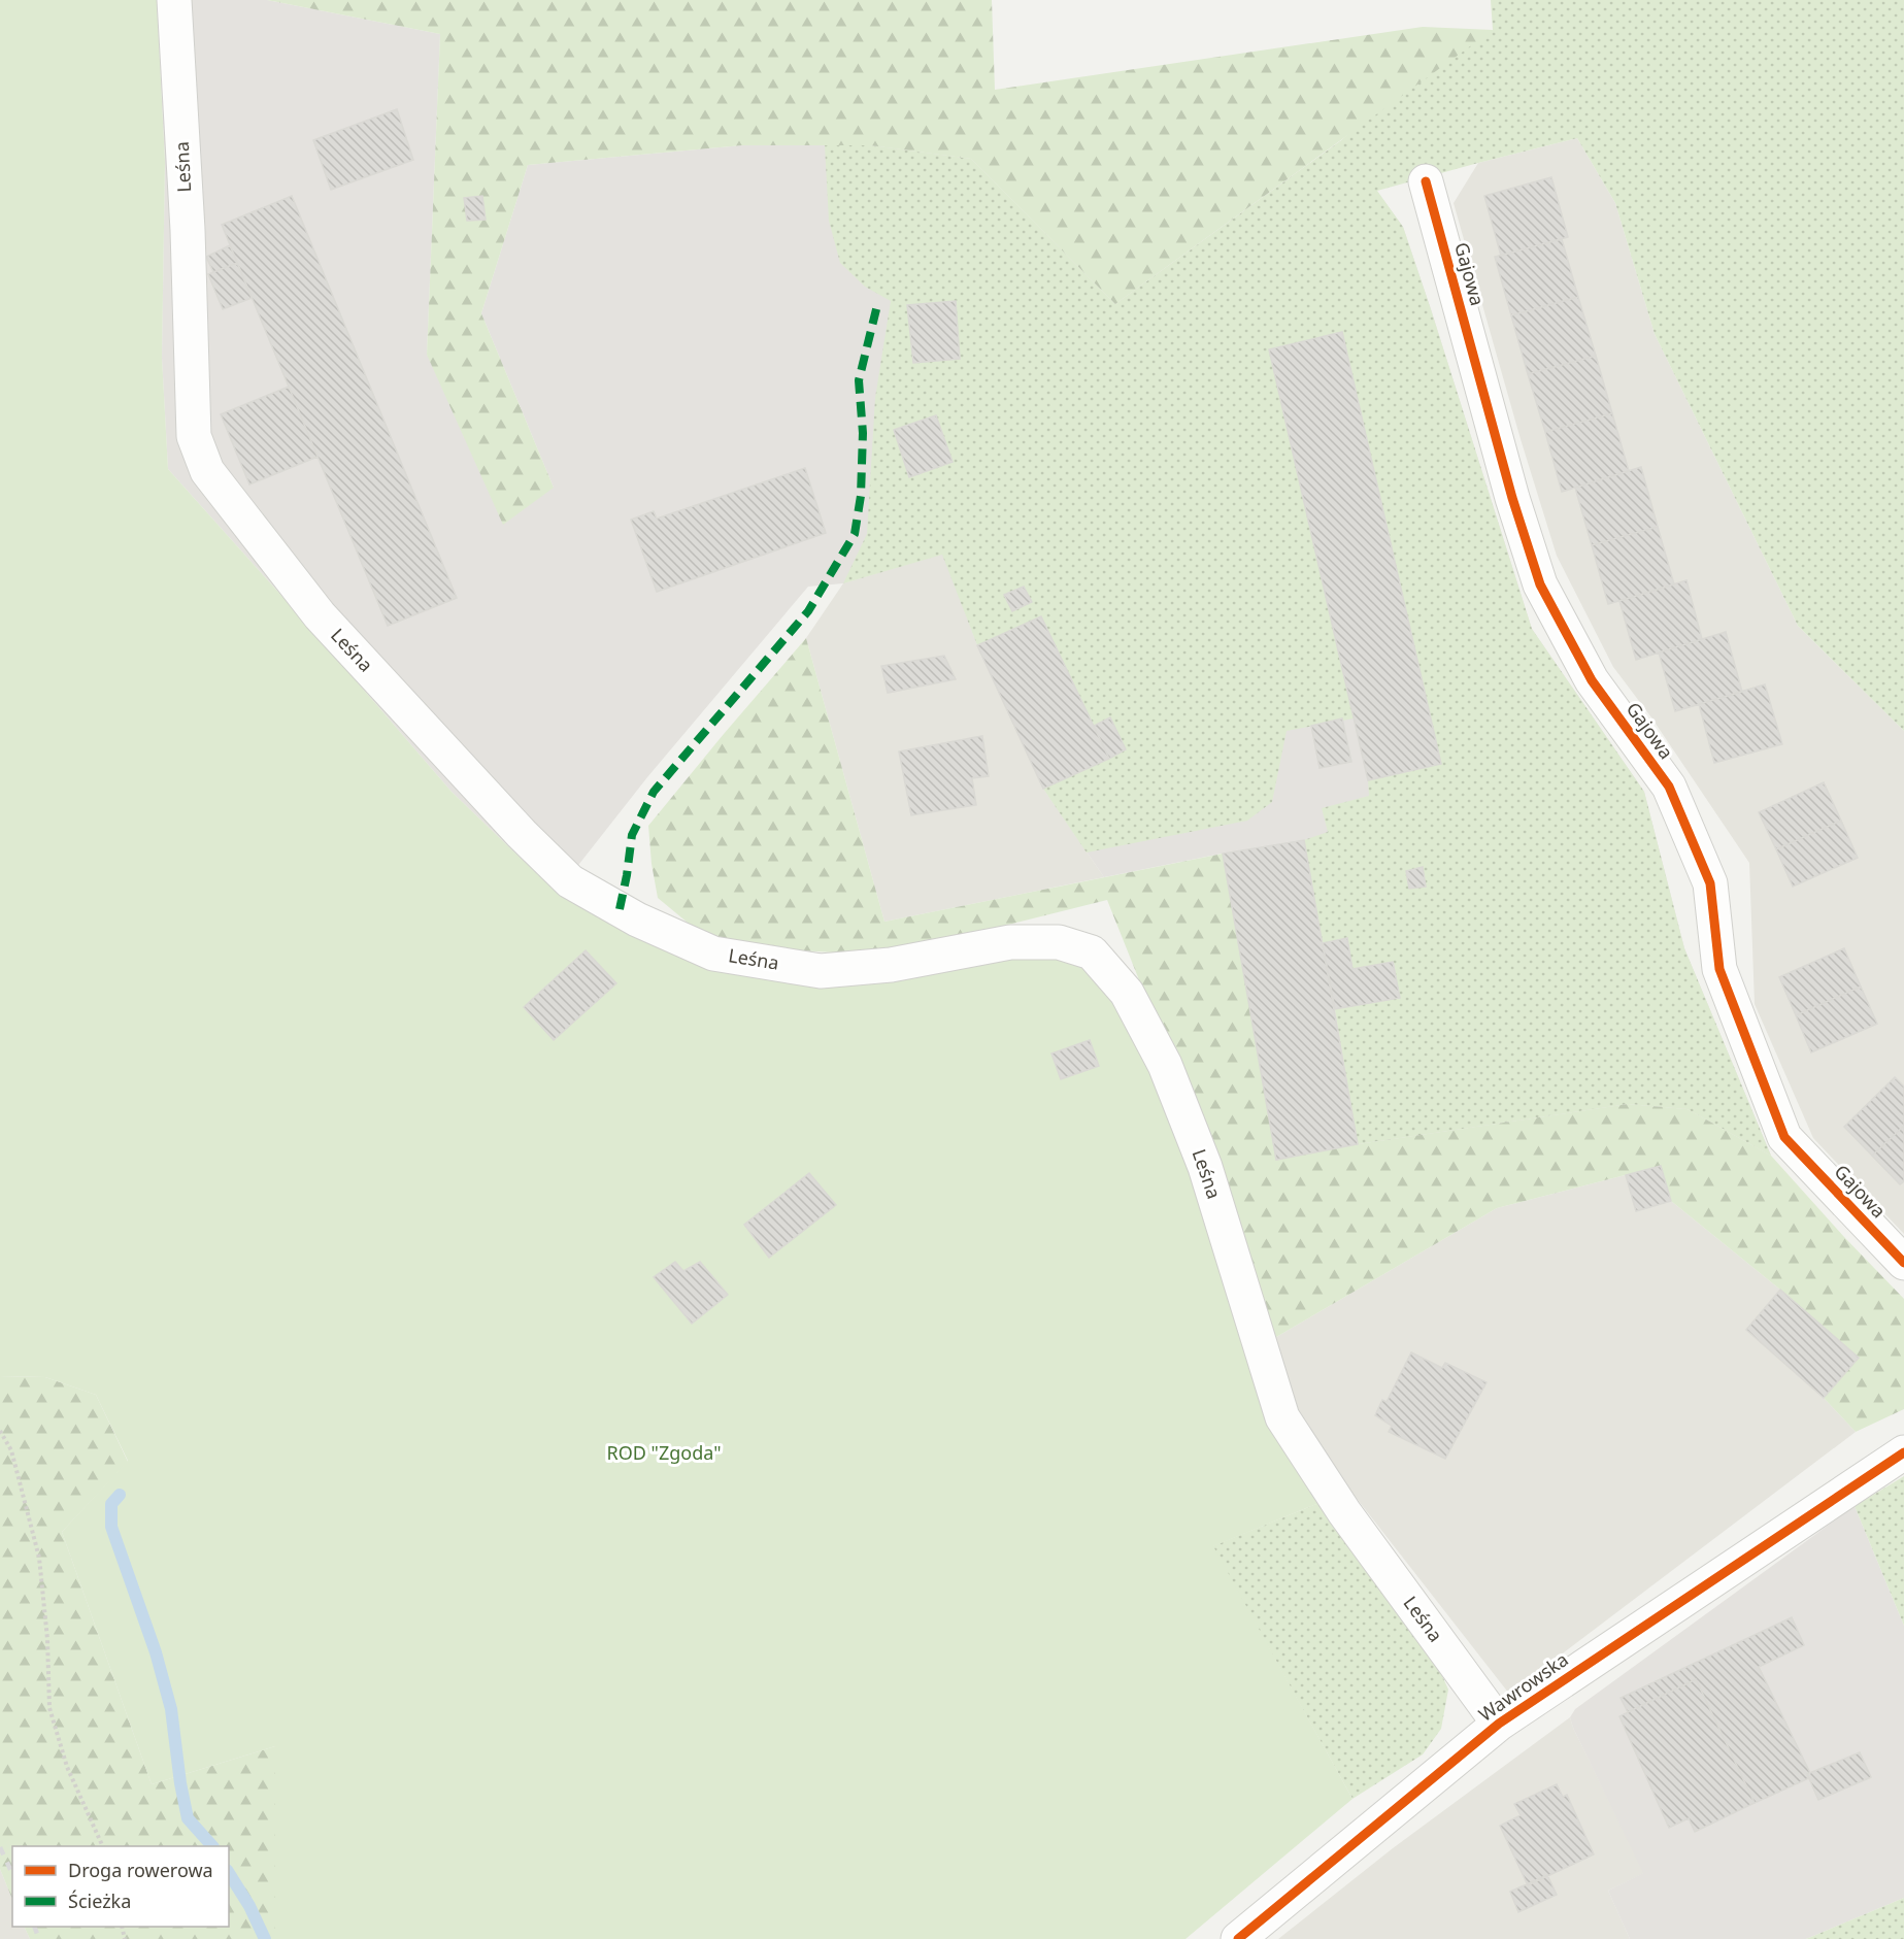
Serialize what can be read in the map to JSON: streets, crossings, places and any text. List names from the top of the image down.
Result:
{
  "streets": {
    "street": ["Leśna", "Gajowa", "Wawrowska"]
  },
  "crossings": [
    ["Leśna", "Wawrowska"]
  ],
  "parks": ["ROD \"Zgoda\""],
  "legend": ["Droga rowerowa", "Ścieżka"]
}
